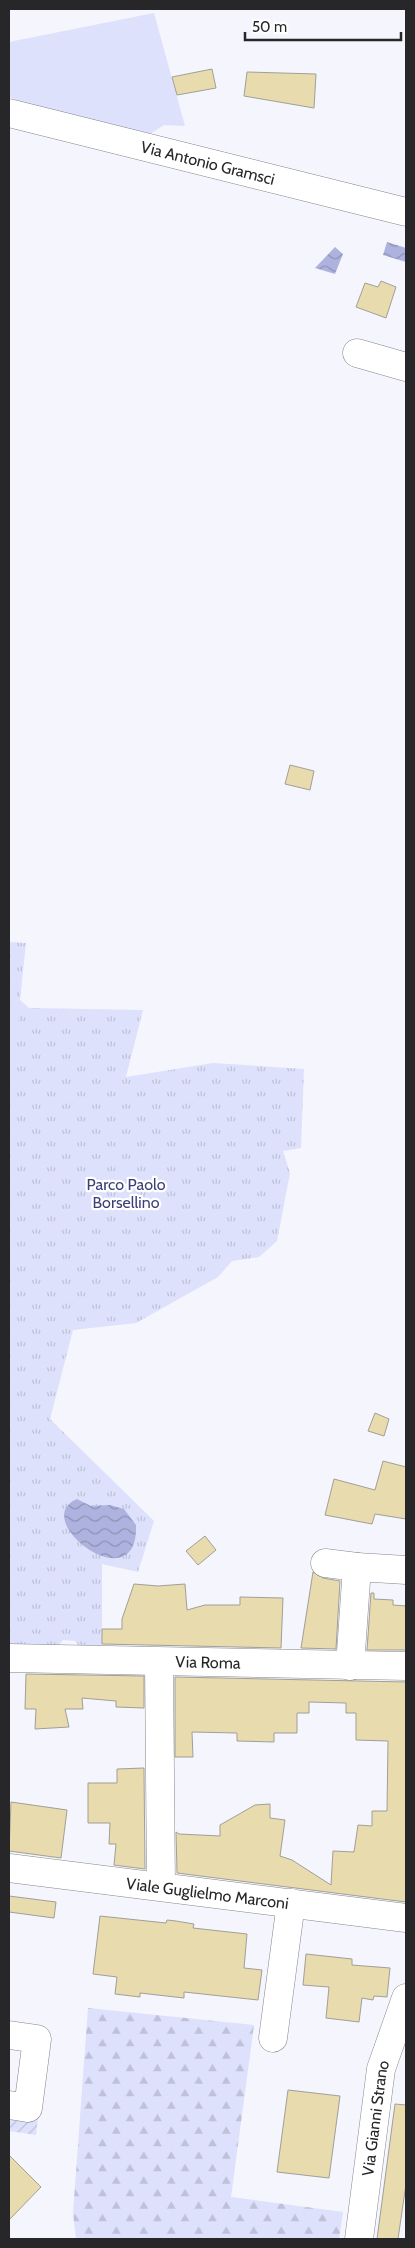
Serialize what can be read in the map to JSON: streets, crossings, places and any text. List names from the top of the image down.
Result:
{
  "streets": {
    "main road": [
      "Via Antonio Gramsci",
      "Via Roma",
      "Viale Guglielmo Marconi",
      "Via Gianni Strano"
    ]
  },
  "parks": ["Parco Paolo Borsellino"],
  "scale_bar": "50 m"
}
